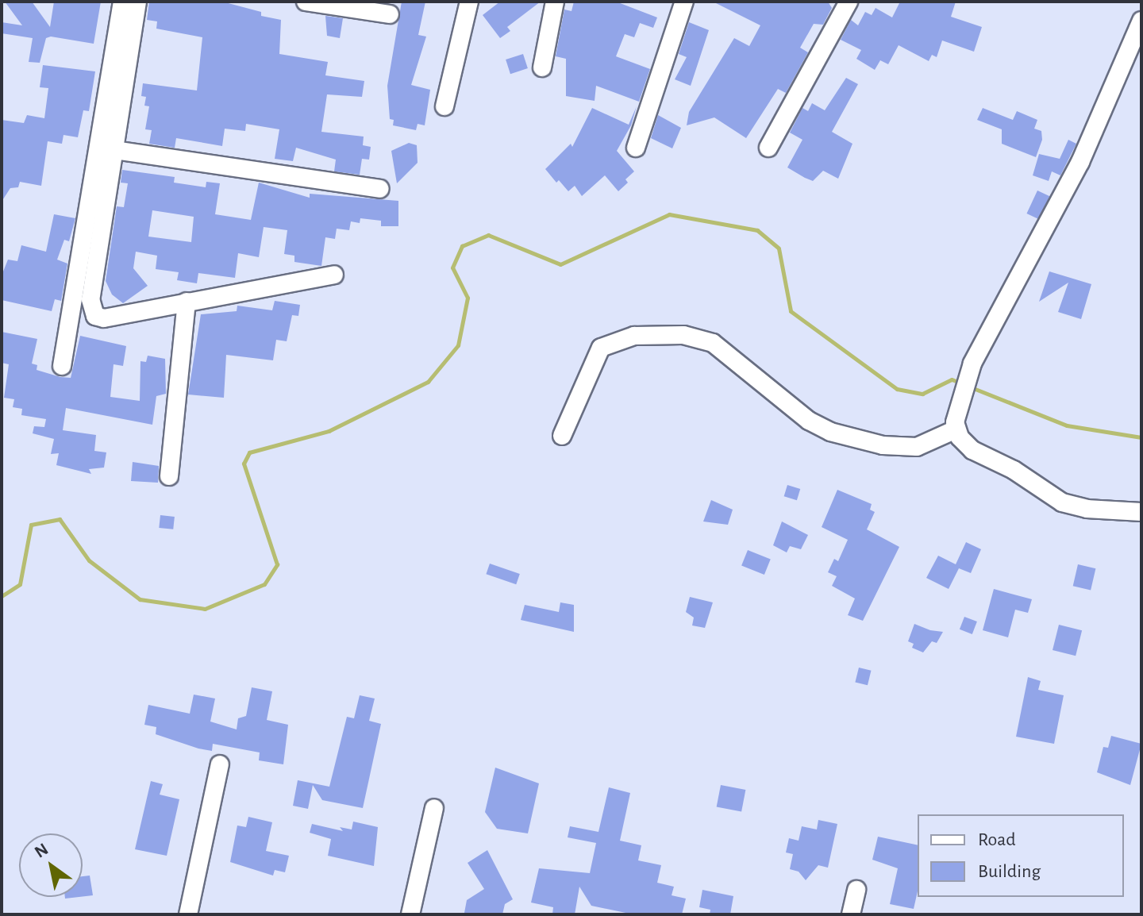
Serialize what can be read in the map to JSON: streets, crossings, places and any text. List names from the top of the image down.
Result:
{
  "legend": ["Road", "Building"],
  "north": "top left"
}
